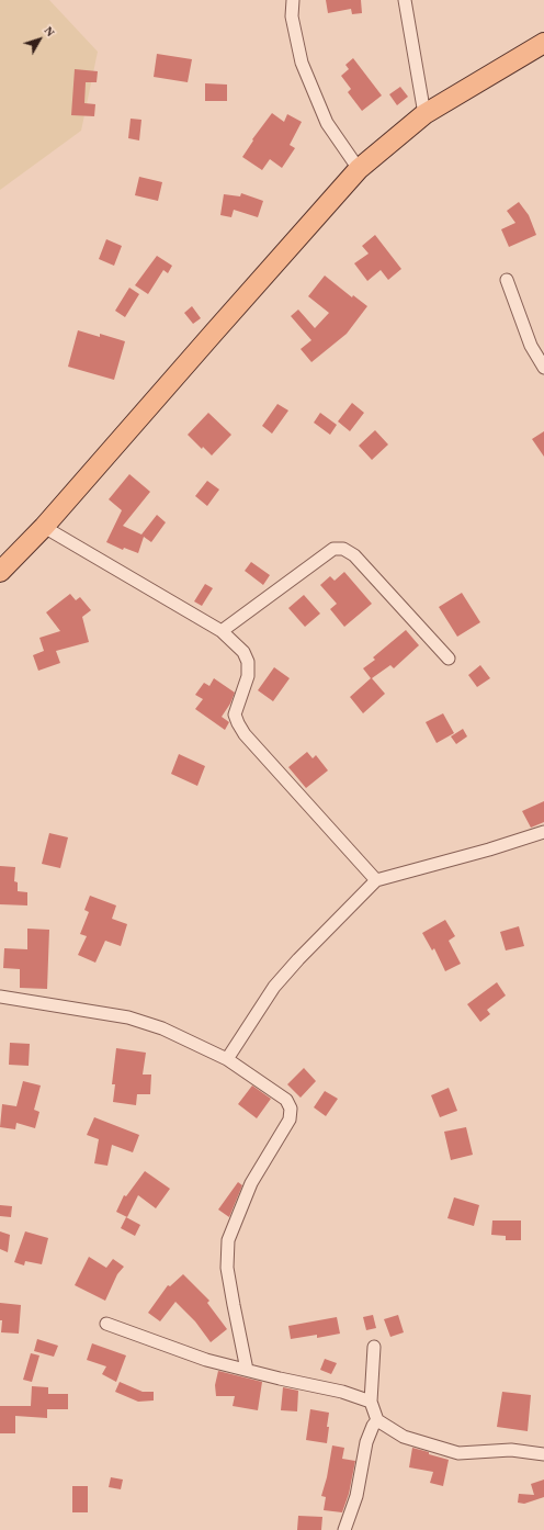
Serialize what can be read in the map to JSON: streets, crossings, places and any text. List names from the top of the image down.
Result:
{
  "north": "top right"
}
